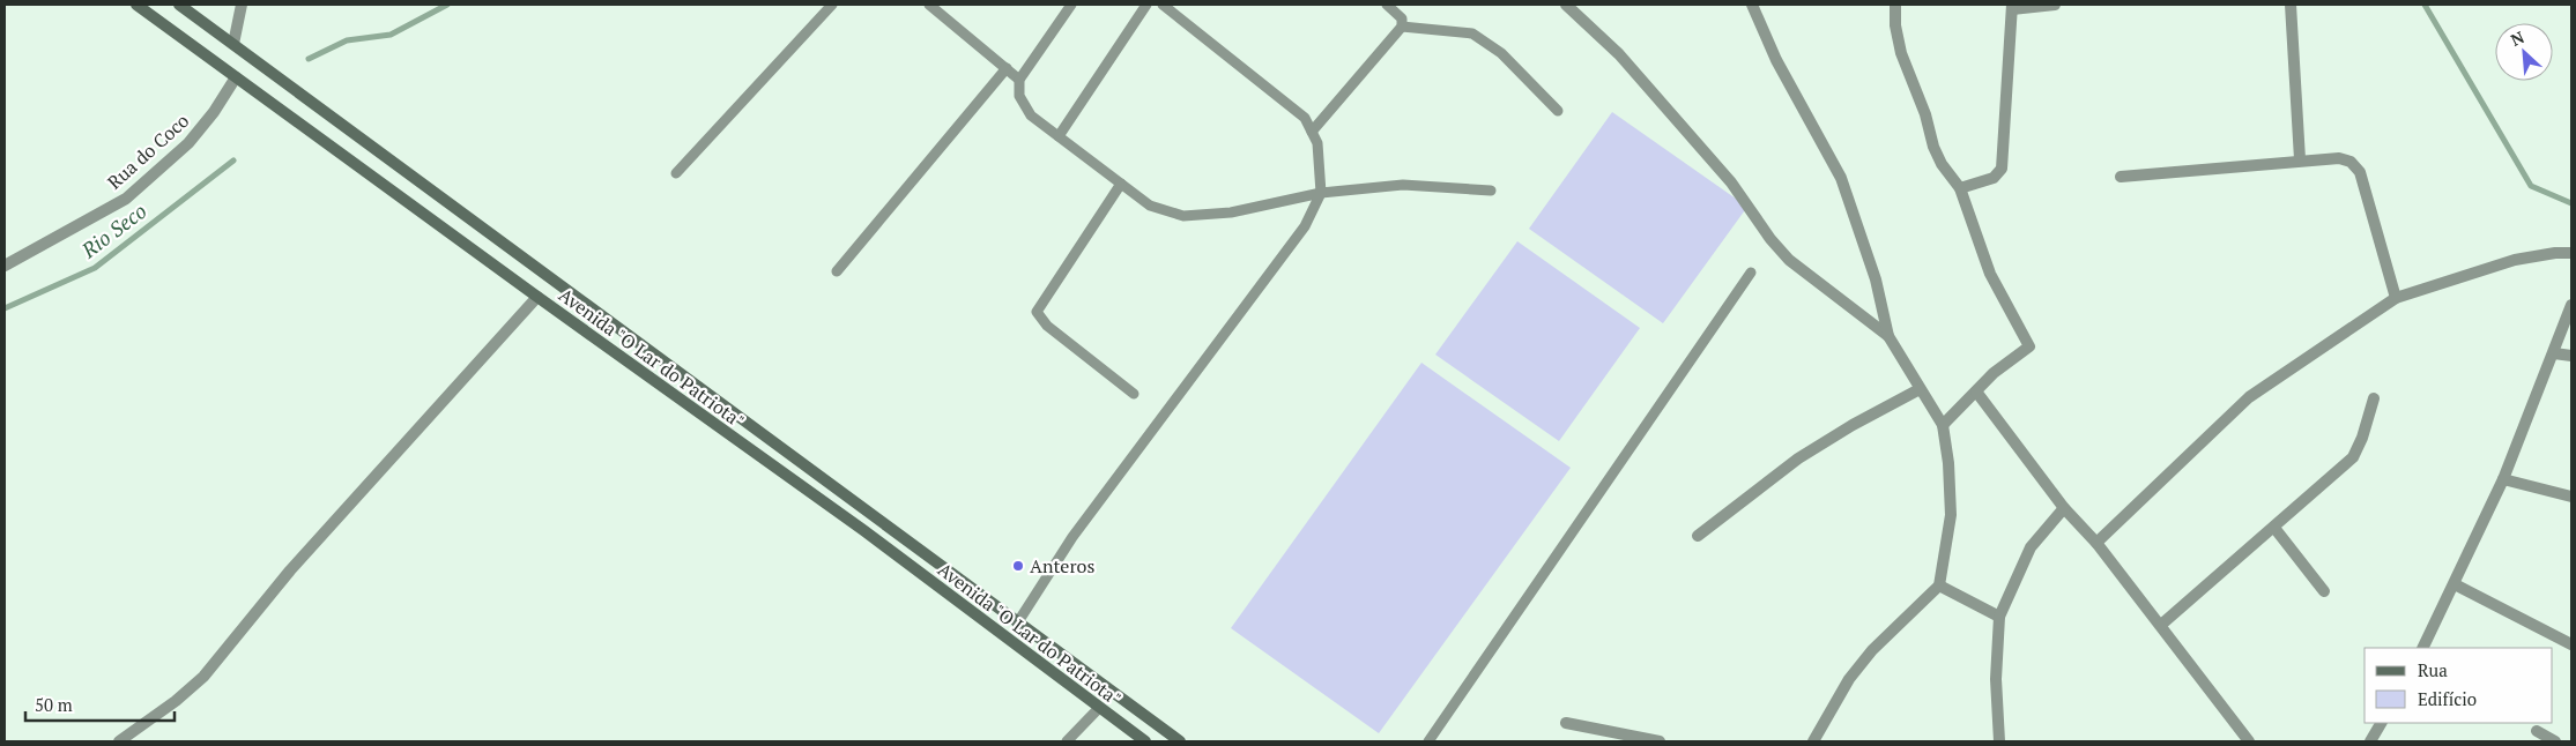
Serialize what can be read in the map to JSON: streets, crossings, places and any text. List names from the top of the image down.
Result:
{
  "streets": {
    "main road": ["Avenida \"O Lar do Patriota\""],
    "street": ["Rua do Coco"]
  },
  "crossings": [
    ["Rua do Coco", "Avenida \"O Lar do Patriota\""]
  ],
  "water": ["Rio Seco"],
  "places": ["Anteros"],
  "legend": ["Rua", "Edifício"],
  "scale_bar": "50 m",
  "north": "top left"
}
